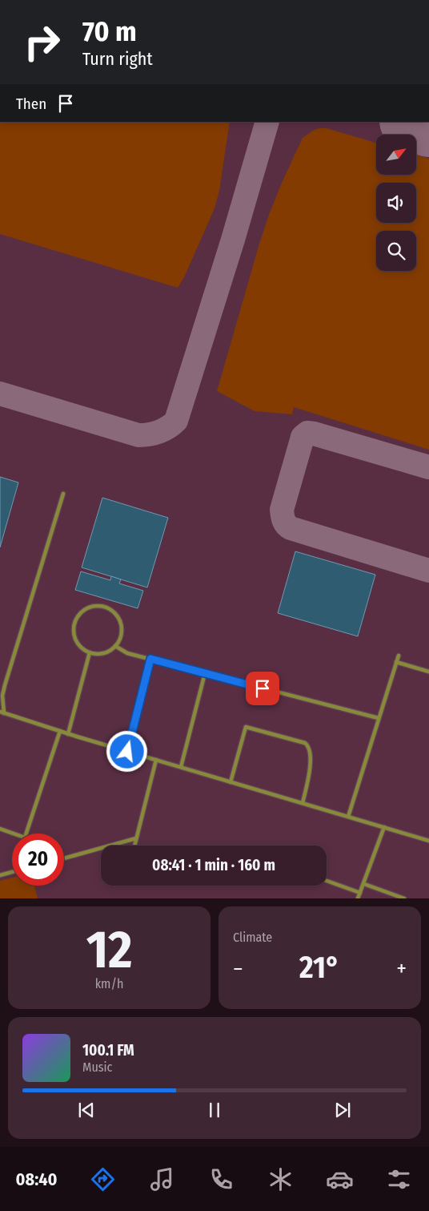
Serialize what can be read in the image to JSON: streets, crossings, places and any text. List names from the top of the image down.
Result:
{
  "north": "top right",
  "page": {
    "turn": ["70 m", "Turn right"],
    "then": "Then",
    "limit": "20",
    "trip": "08:41 · 1 min · 160 m",
    "tile": [
      ["12", "km/h"],
      "Climate"
    ],
    "heat": ["−", "21°", "+"],
    "song": ["100.1 FM", "Music"],
    "tabs": "08:40"
  }
}
